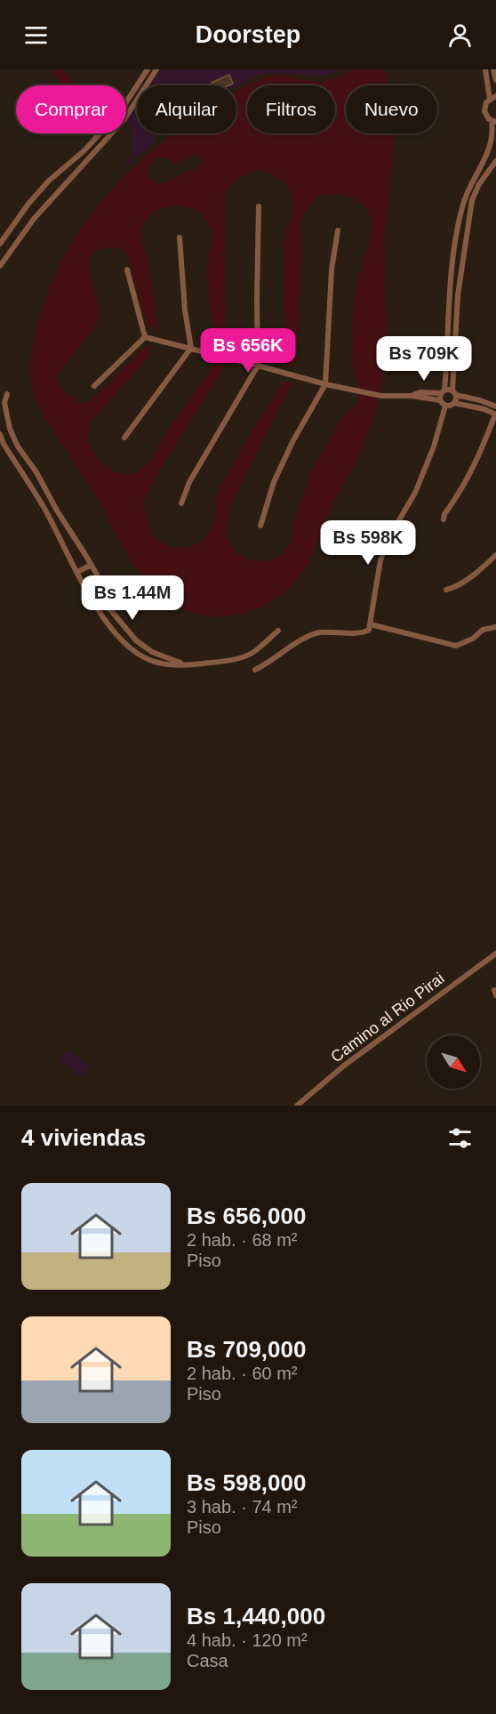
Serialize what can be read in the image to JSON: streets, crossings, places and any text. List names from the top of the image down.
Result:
{
  "streets": {
    "street": ["Camino al Rio Pirai"]
  },
  "north": "bottom right",
  "page": {
    "header": "Doorstep",
    "chip": [
      "Comprar",
      "Alquilar",
      "Filtros",
      "Nuevo"
    ],
    "price": [
      "Bs 656K",
      "Bs 709K",
      "Bs 598K",
      "Bs 1.44M"
    ],
    "heading": "4 viviendas",
    "list": [
      {
        "name": "Bs 656,000",
        "note": "2 hab. · 68 m² · Piso"
      },
      {
        "name": "Bs 709,000",
        "note": "2 hab. · 60 m² · Piso"
      },
      {
        "name": "Bs 598,000",
        "note": "3 hab. · 74 m² · Piso"
      },
      {
        "name": "Bs 1,440,000",
        "note": "4 hab. · 120 m² · Casa"
      }
    ]
  }
}
